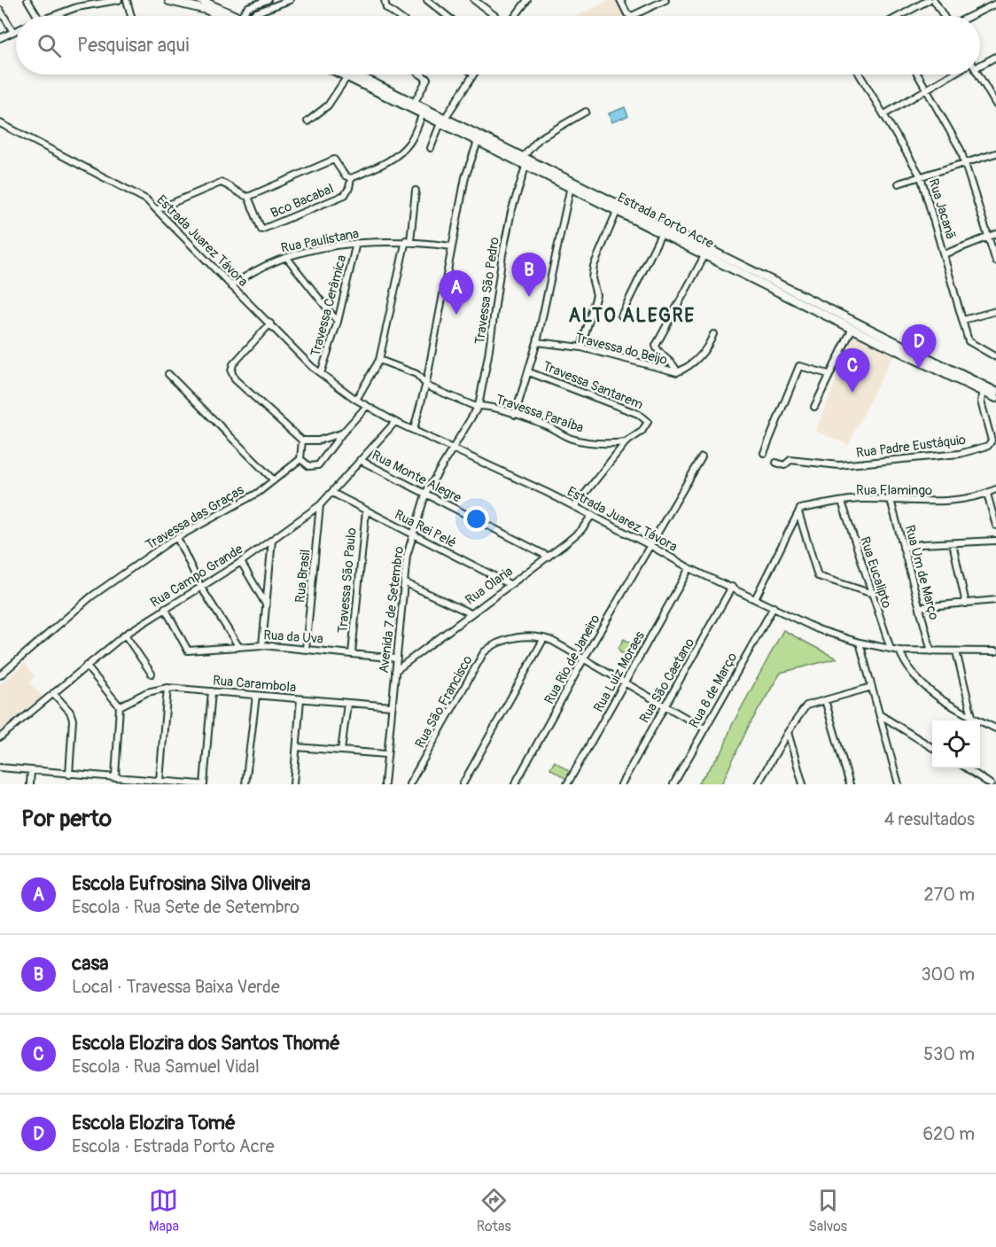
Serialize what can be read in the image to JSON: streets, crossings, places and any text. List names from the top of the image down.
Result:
{
  "streets": {
    "main road": ["Estrada Porto Acre"],
    "street": [
      "Bco Bacabal",
      "Rua Jacanã",
      "Estrada Juarez Távora",
      "Rua Paulistana",
      "Travessa São Pedro",
      "Travessa Cerâmica",
      "Travessa do Beijo",
      "Travessa Santarem",
      "Travessa Paraíba",
      "Rua Padre Eustáquio",
      "Rua Monte Alegre",
      "Rua Flamingo",
      "Travessa das Graças",
      "Rua Rei Pelé",
      "Rua Eucalipto",
      "Rua Um de Março",
      "Rua Campo Grande",
      "Rua Brasil",
      "Travessa São Paulo",
      "Rua Olaria",
      "Avenida 7 de Setembro",
      "Rua da Uva",
      "Rua Rio de Janeiro",
      "Rua Luiz Moraes",
      "Rua São Caetano",
      "Rua Carambola",
      "Rua 8 de Março",
      "Rua São Francisco"
    ]
  },
  "crossings": [
    ["Estrada Porto Acre", "Travessa São Pedro"],
    ["Estrada Porto Acre", "Rua Padre Eustáquio"],
    ["Estrada Juarez Távora", "Rua Paulistana"],
    ["Estrada Juarez Távora", "Travessa São Pedro"],
    ["Estrada Juarez Távora", "Travessa Cerâmica"],
    ["Estrada Juarez Távora", "Rua Eucalipto"],
    ["Estrada Juarez Távora", "Rua Um de Março"],
    ["Estrada Juarez Távora", "Rua Campo Grande"],
    ["Estrada Juarez Távora", "Rua Olaria"],
    ["Estrada Juarez Távora", "Avenida 7 de Setembro"],
    ["Estrada Juarez Távora", "Rua Rio de Janeiro"],
    ["Estrada Juarez Távora", "Rua Luiz Moraes"],
    ["Estrada Juarez Távora", "Rua São Caetano"],
    ["Estrada Juarez Távora", "Rua 8 de Março"],
    ["Rua Paulistana", "Travessa Cerâmica"],
    ["Travessa São Pedro", "Travessa Paraíba"],
    ["Travessa São Pedro", "Avenida 7 de Setembro"],
    ["Travessa Santarem", "Travessa Paraíba"],
    ["Rua Monte Alegre", "Rua Campo Grande"],
    ["Rua Monte Alegre", "Rua Olaria"],
    ["Rua Monte Alegre", "Avenida 7 de Setembro"],
    ["Rua Flamingo", "Rua Eucalipto"],
    ["Rua Flamingo", "Rua Um de Março"],
    ["Rua Rei Pelé", "Rua Campo Grande"],
    ["Rua Rei Pelé", "Travessa São Paulo"],
    ["Rua Rei Pelé", "Rua Olaria"],
    ["Rua Rei Pelé", "Avenida 7 de Setembro"],
    ["Rua Campo Grande", "Rua Brasil"],
    ["Rua Campo Grande", "Rua da Uva"],
    ["Rua Brasil", "Rua da Uva"],
    ["Travessa São Paulo", "Rua da Uva"],
    ["Rua Olaria", "Avenida 7 de Setembro"],
    ["Avenida 7 de Setembro", "Rua da Uva"],
    ["Avenida 7 de Setembro", "Rua Carambola"],
    ["Rua Rio de Janeiro", "Rua São Francisco"],
    ["Rua Luiz Moraes", "Rua São Francisco"],
    ["Rua São Caetano", "Rua São Francisco"],
    ["Rua 8 de Março", "Rua São Francisco"]
  ],
  "districts": ["ALTO ALEGRE"],
  "page": {
    "search": "Pesquisar aqui",
    "pins": [
      "B",
      "A",
      "D",
      "C"
    ],
    "heading": ["Por perto", "4 resultados"],
    "list": [
      {
        "mark": "A",
        "name": "Escola Eufrosina Silva Oliveira",
        "note": "Escola · Rua Sete de Setembro",
        "value": "270 m"
      },
      {
        "mark": "B",
        "name": "casa",
        "note": "Local · Travessa Baixa Verde",
        "value": "300 m"
      },
      {
        "mark": "C",
        "name": "Escola Elozira dos Santos Thomé",
        "note": "Escola · Rua Samuel Vidal",
        "value": "530 m"
      },
      {
        "mark": "D",
        "name": "Escola Elozira Tomé",
        "note": "Escola · Estrada Porto Acre",
        "value": "620 m"
      }
    ],
    "nav": ["Mapa", "Rotas", "Salvos"]
  }
}
